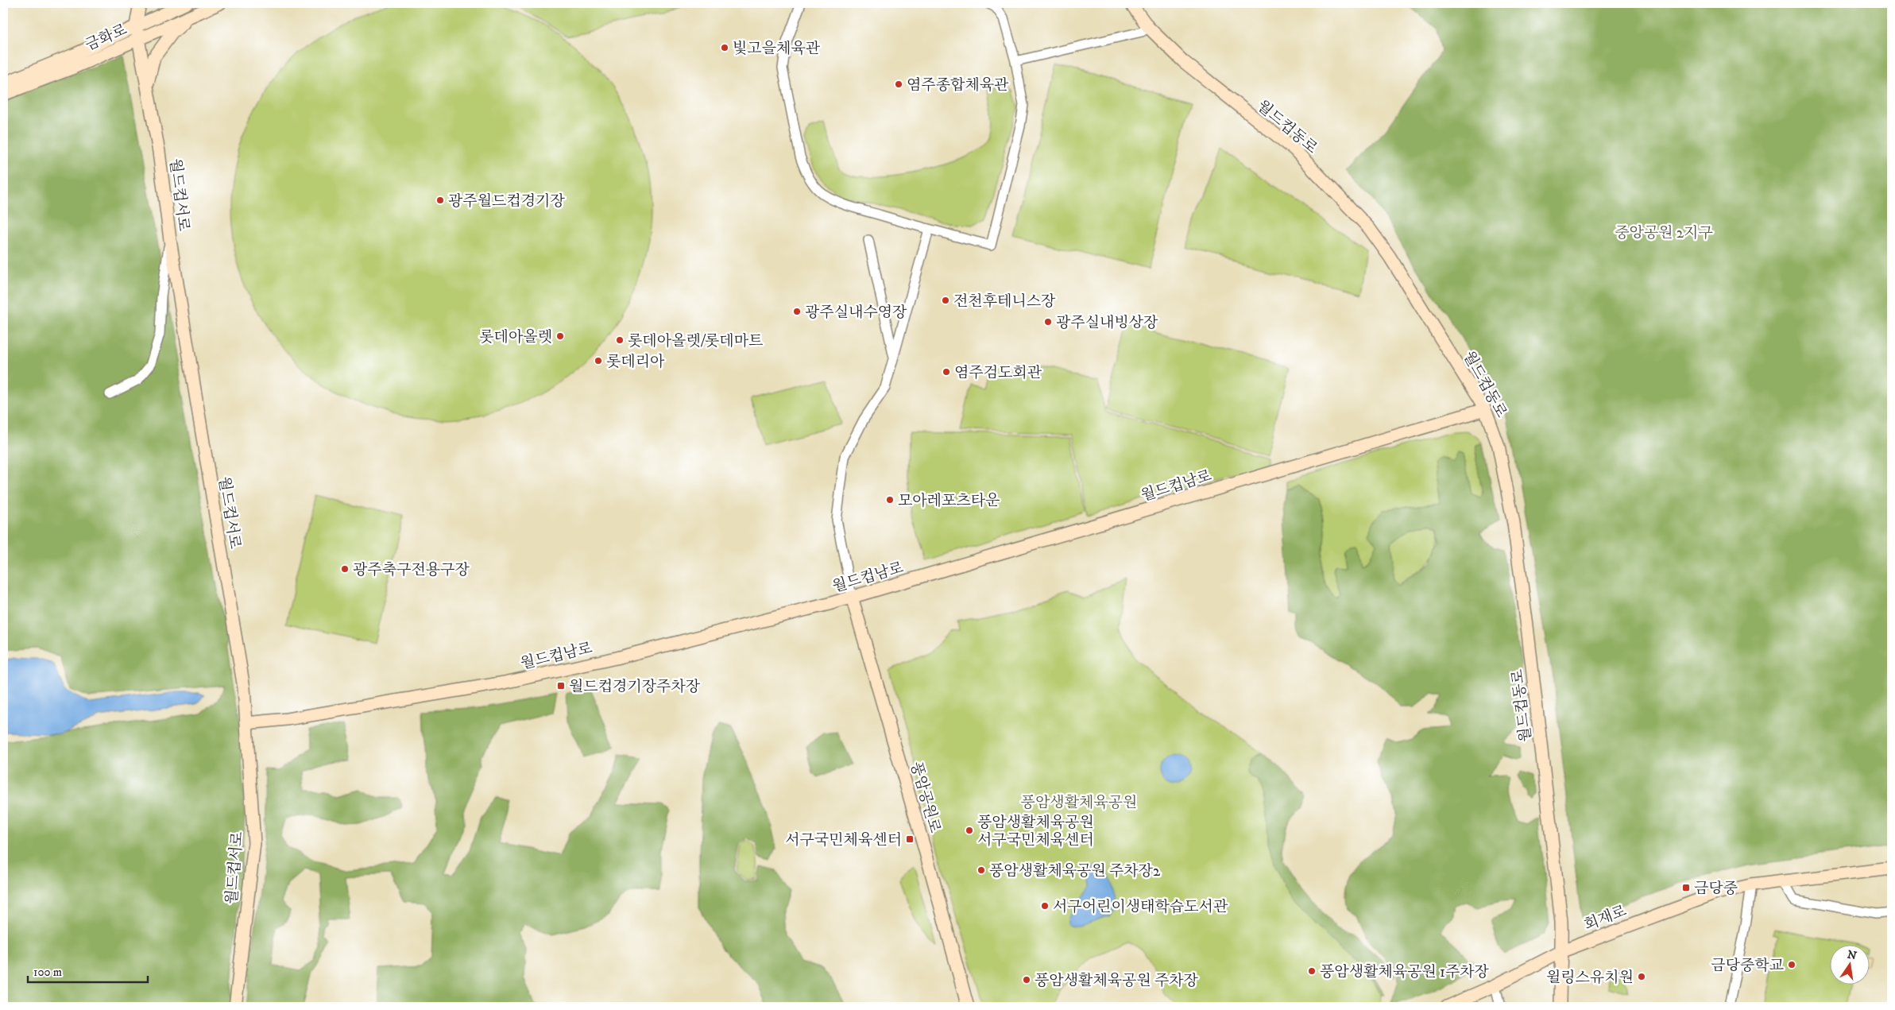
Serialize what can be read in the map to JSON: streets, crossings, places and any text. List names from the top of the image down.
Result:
{
  "streets": {
    "street": [
      "금화로",
      "월드컵동로",
      "월드컵서로",
      "월드컵남로",
      "풍암공원로",
      "회재로"
    ]
  },
  "crossings": [
    ["금화로", "월드컵서로"],
    ["월드컵동로", "월드컵남로"],
    ["월드컵동로", "회재로"],
    ["월드컵서로", "월드컵남로"],
    ["월드컵남로", "풍암공원로"]
  ],
  "parks": ["중앙공원 2지구", "풍암생활체육공원"],
  "places": {
    "other": [
      "빛고을체육관",
      "염주종합체육관",
      "광주월드컵경기장",
      "전천후테니스장",
      "광주실내수영장",
      "광주실내빙상장",
      "롯데아올렛",
      "롯데아올렛/롯데마트",
      "롯데리아",
      "염주검도회관",
      "모아레포츠타운",
      "광주축구전용구장",
      "풍암생활체육공원 서구국민체육센터",
      "풍암생활체육공원 주차장2",
      "서구어린이생태학습도서관",
      "금당중학교",
      "풍암생활체육공원 1주차장",
      "윌링스유치원",
      "풍암생활체육공원 주차장"
    ],
    "transit": ["월드컵경기장주차장", "서구국민체육센터", "금당중"]
  },
  "scale_bar": "100 m",
  "north": "top"
}
